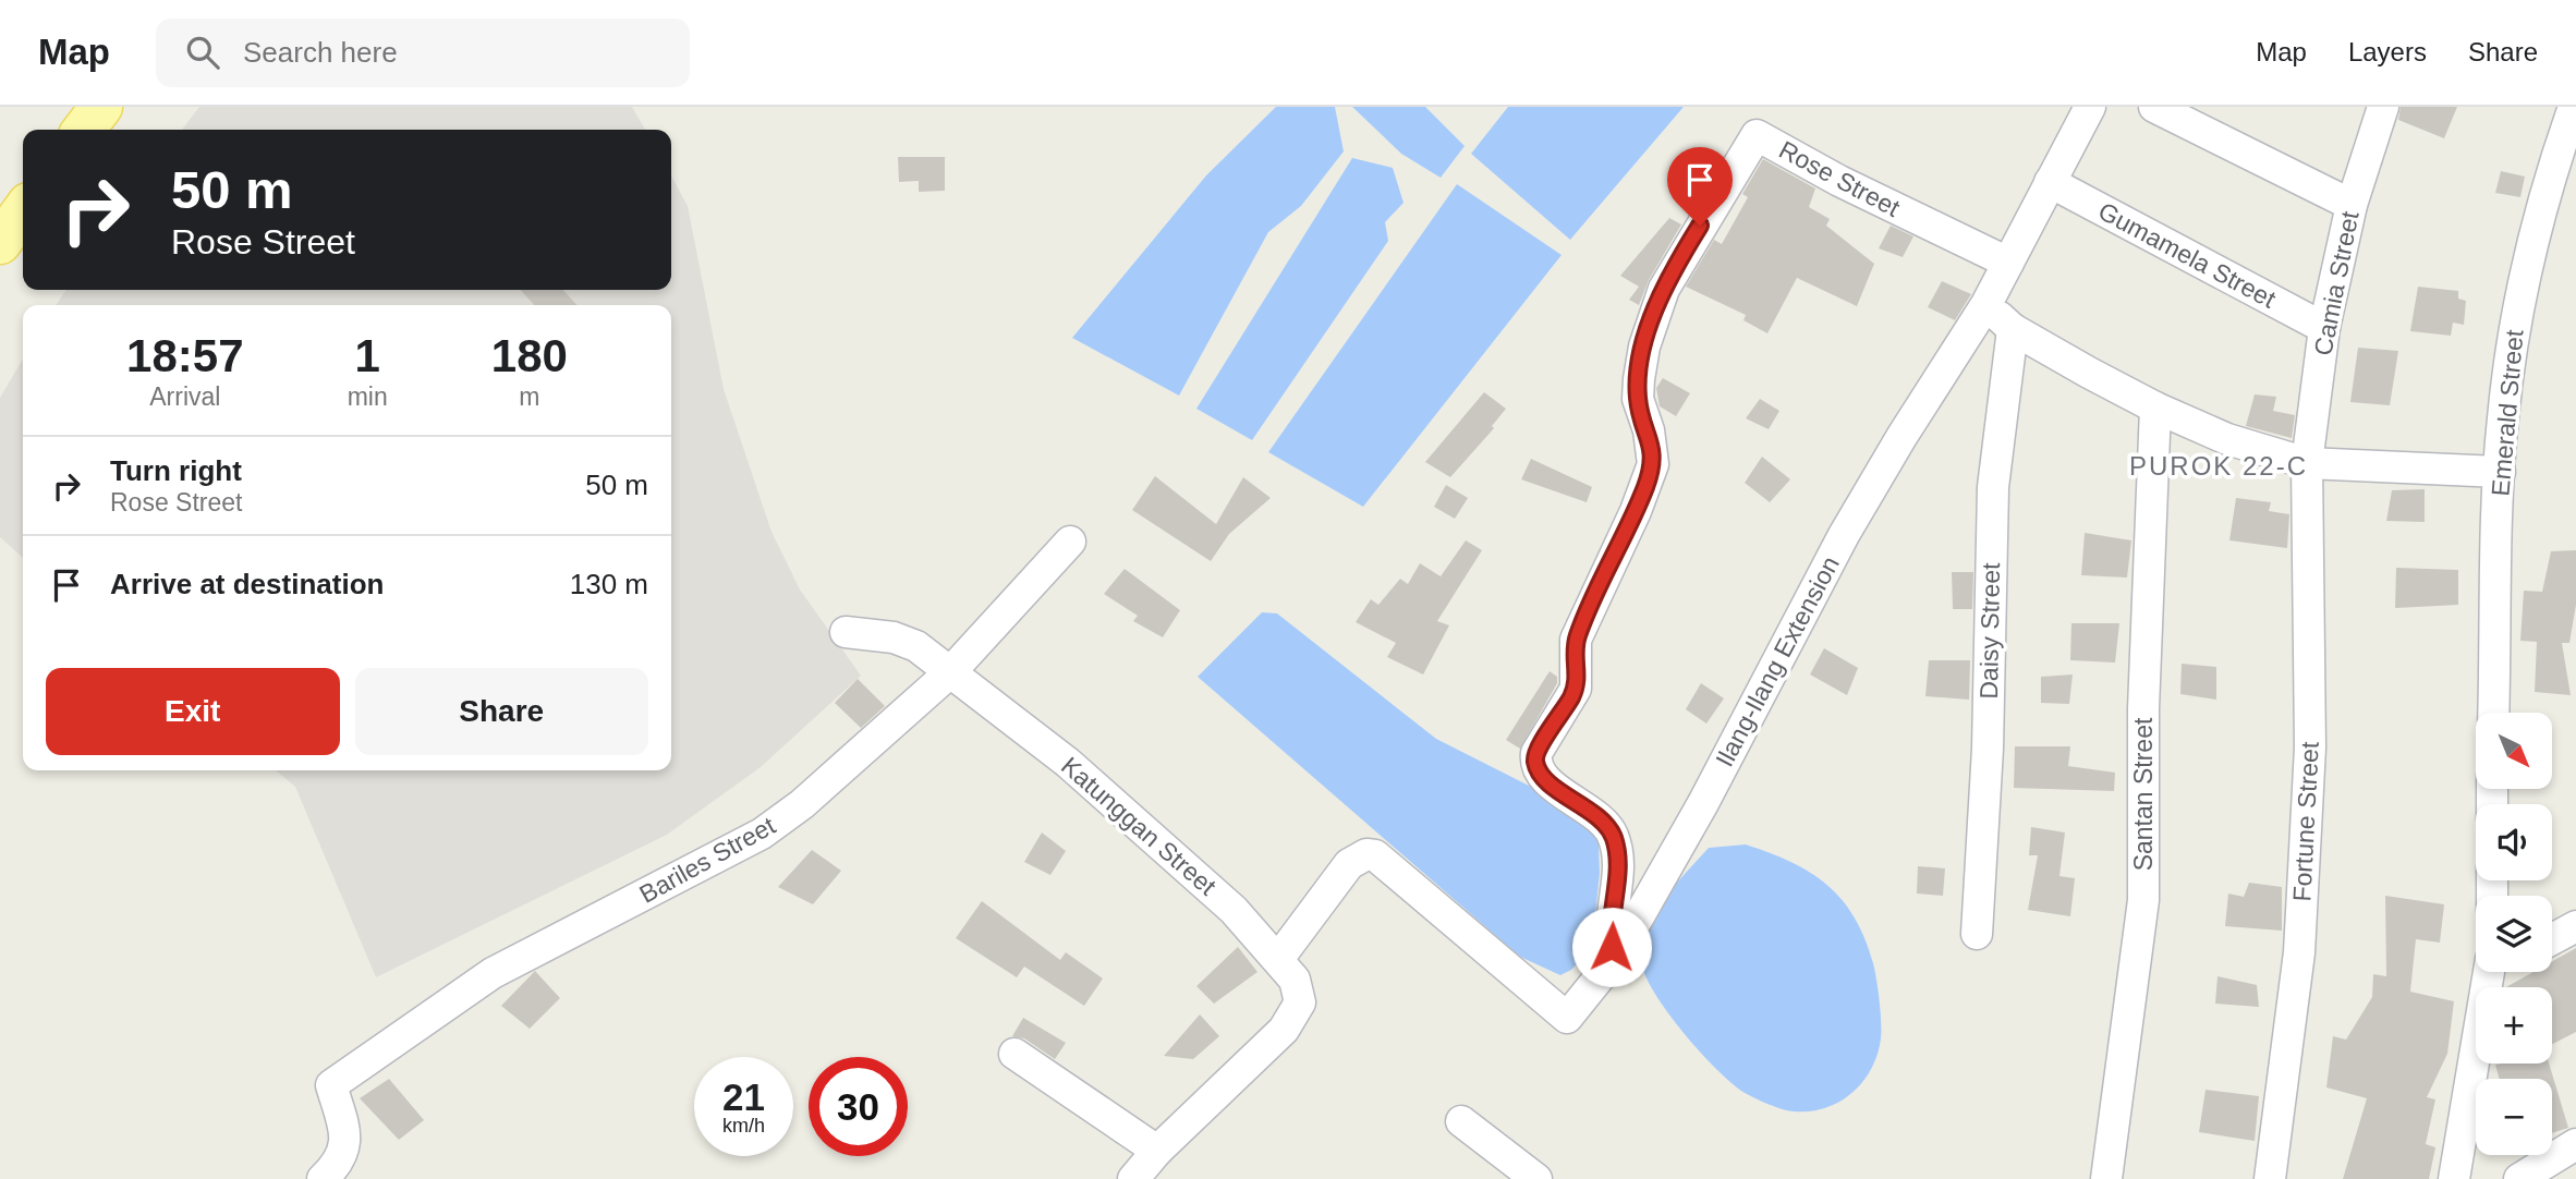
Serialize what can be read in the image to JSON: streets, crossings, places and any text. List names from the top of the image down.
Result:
{
  "streets": {
    "street": [
      "Rose Street",
      "Gumamela Street",
      "Camia Street",
      "Emerald Street",
      "Daisy Street",
      "Ilang-Ilang Extension",
      "Santan Street",
      "Fortune Street",
      "Katunggan Street",
      "Bariles Street"
    ]
  },
  "crossings": [
    ["Rose Street", "Ilang-Ilang Extension"],
    ["Gumamela Street", "Camia Street"],
    ["Gumamela Street", "Ilang-Ilang Extension"],
    ["Camia Street", "Fortune Street"],
    ["Ilang-Ilang Extension", "Katunggan Street"],
    ["Katunggan Street", "Bariles Street"]
  ],
  "districts": ["PUROK 22-C"],
  "north": "bottom right",
  "page": {
    "header": "Map",
    "search": "Search here",
    "nav": ["Map", "Layers", "Share"],
    "turn": ["50 m", "Rose Street"],
    "eta": [
      "18:57",
      "Arrival",
      "1",
      "min",
      "180",
      "m"
    ],
    "list": [
      {
        "name": "Turn right",
        "note": "Rose Street",
        "value": "50 m"
      },
      {
        "name": "Arrive at destination",
        "value": "130 m"
      }
    ],
    "buttons": ["Exit", "Share"],
    "map_buttons": ["+", "−"],
    "speed": "21 km/h",
    "limit": "30"
  }
}
